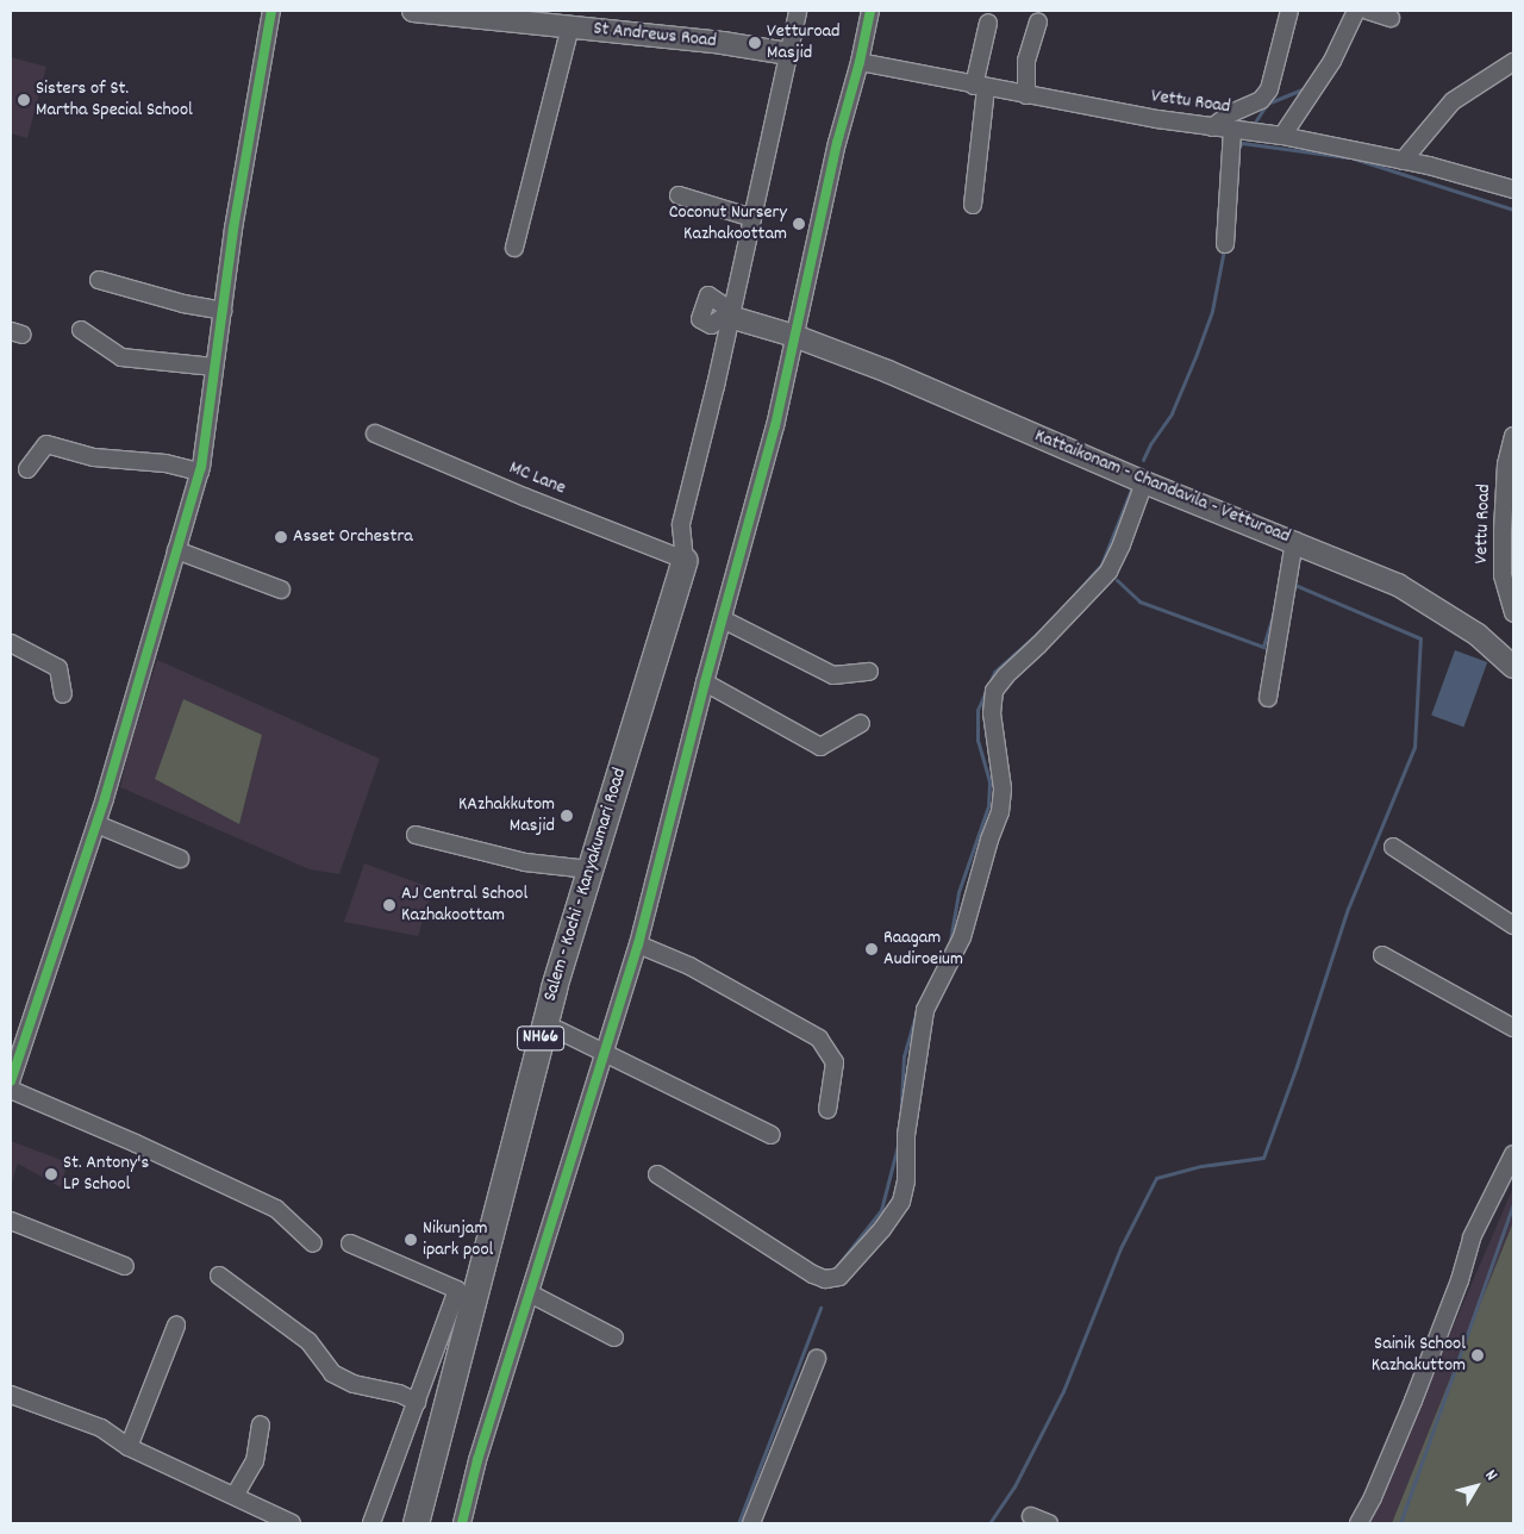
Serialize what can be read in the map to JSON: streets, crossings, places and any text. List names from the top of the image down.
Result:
{
  "streets": {
    "highway": ["Salem - Kochi - Kanyakumari Road", "NH66"],
    "main road": ["St Andrews Road", "Kattaikonam - Chandavila - Vetturoad"],
    "street": ["Vettu Road", "MC Lane"]
  },
  "crossings": [
    ["MC Lane", "Salem - Kochi - Kanyakumari Road"]
  ],
  "places": [
    "Vetturoad Masjid",
    "Sisters of St. Martha Special School",
    "Coconut Nursery Kazhakoottam",
    "Asset Orchestra",
    "KAzhakkutom Masjid",
    "AJ Central School Kazhakoottam",
    "Raagam Audiroeium",
    "St. Antony's LP School",
    "Nikunjam ipark pool",
    "Sainik School Kazhakuttom"
  ],
  "north": "top right"
}
